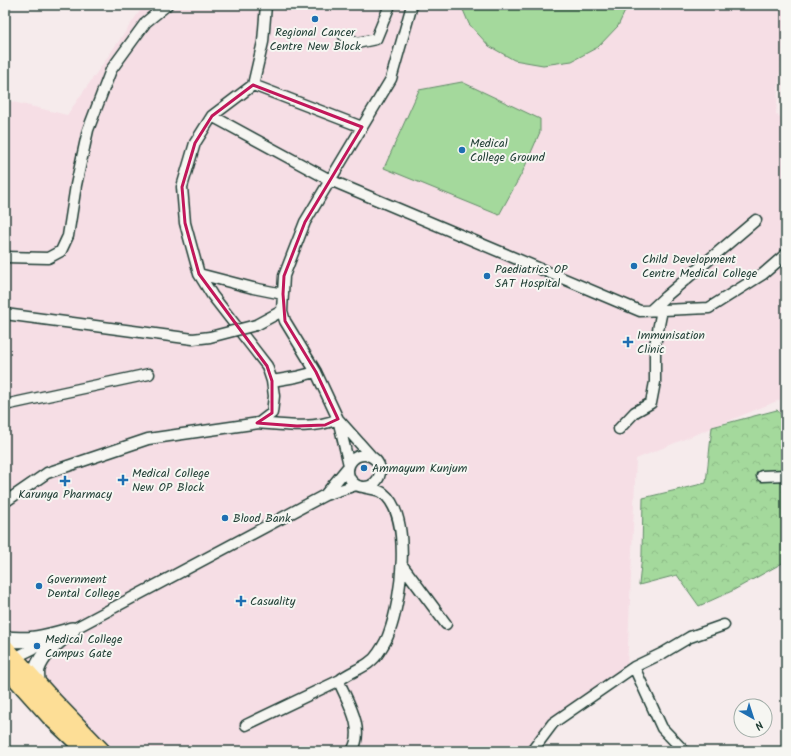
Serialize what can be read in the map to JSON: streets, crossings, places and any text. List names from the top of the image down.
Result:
{
  "places": {
    "other": [
      "Regional Cancer Centre New Block",
      "Medical College Ground",
      "Child Development Centre Medical College",
      "Paediatrics OP SAT Hospital",
      "Ammayum Kunjum",
      "Blood Bank",
      "Government Dental College",
      "Medical College Campus Gate"
    ],
    "health": [
      "Immunisation Clinic",
      "Medical College New OP Block",
      "Karunya Pharmacy",
      "Casuality"
    ]
  },
  "north": "bottom right"
}
